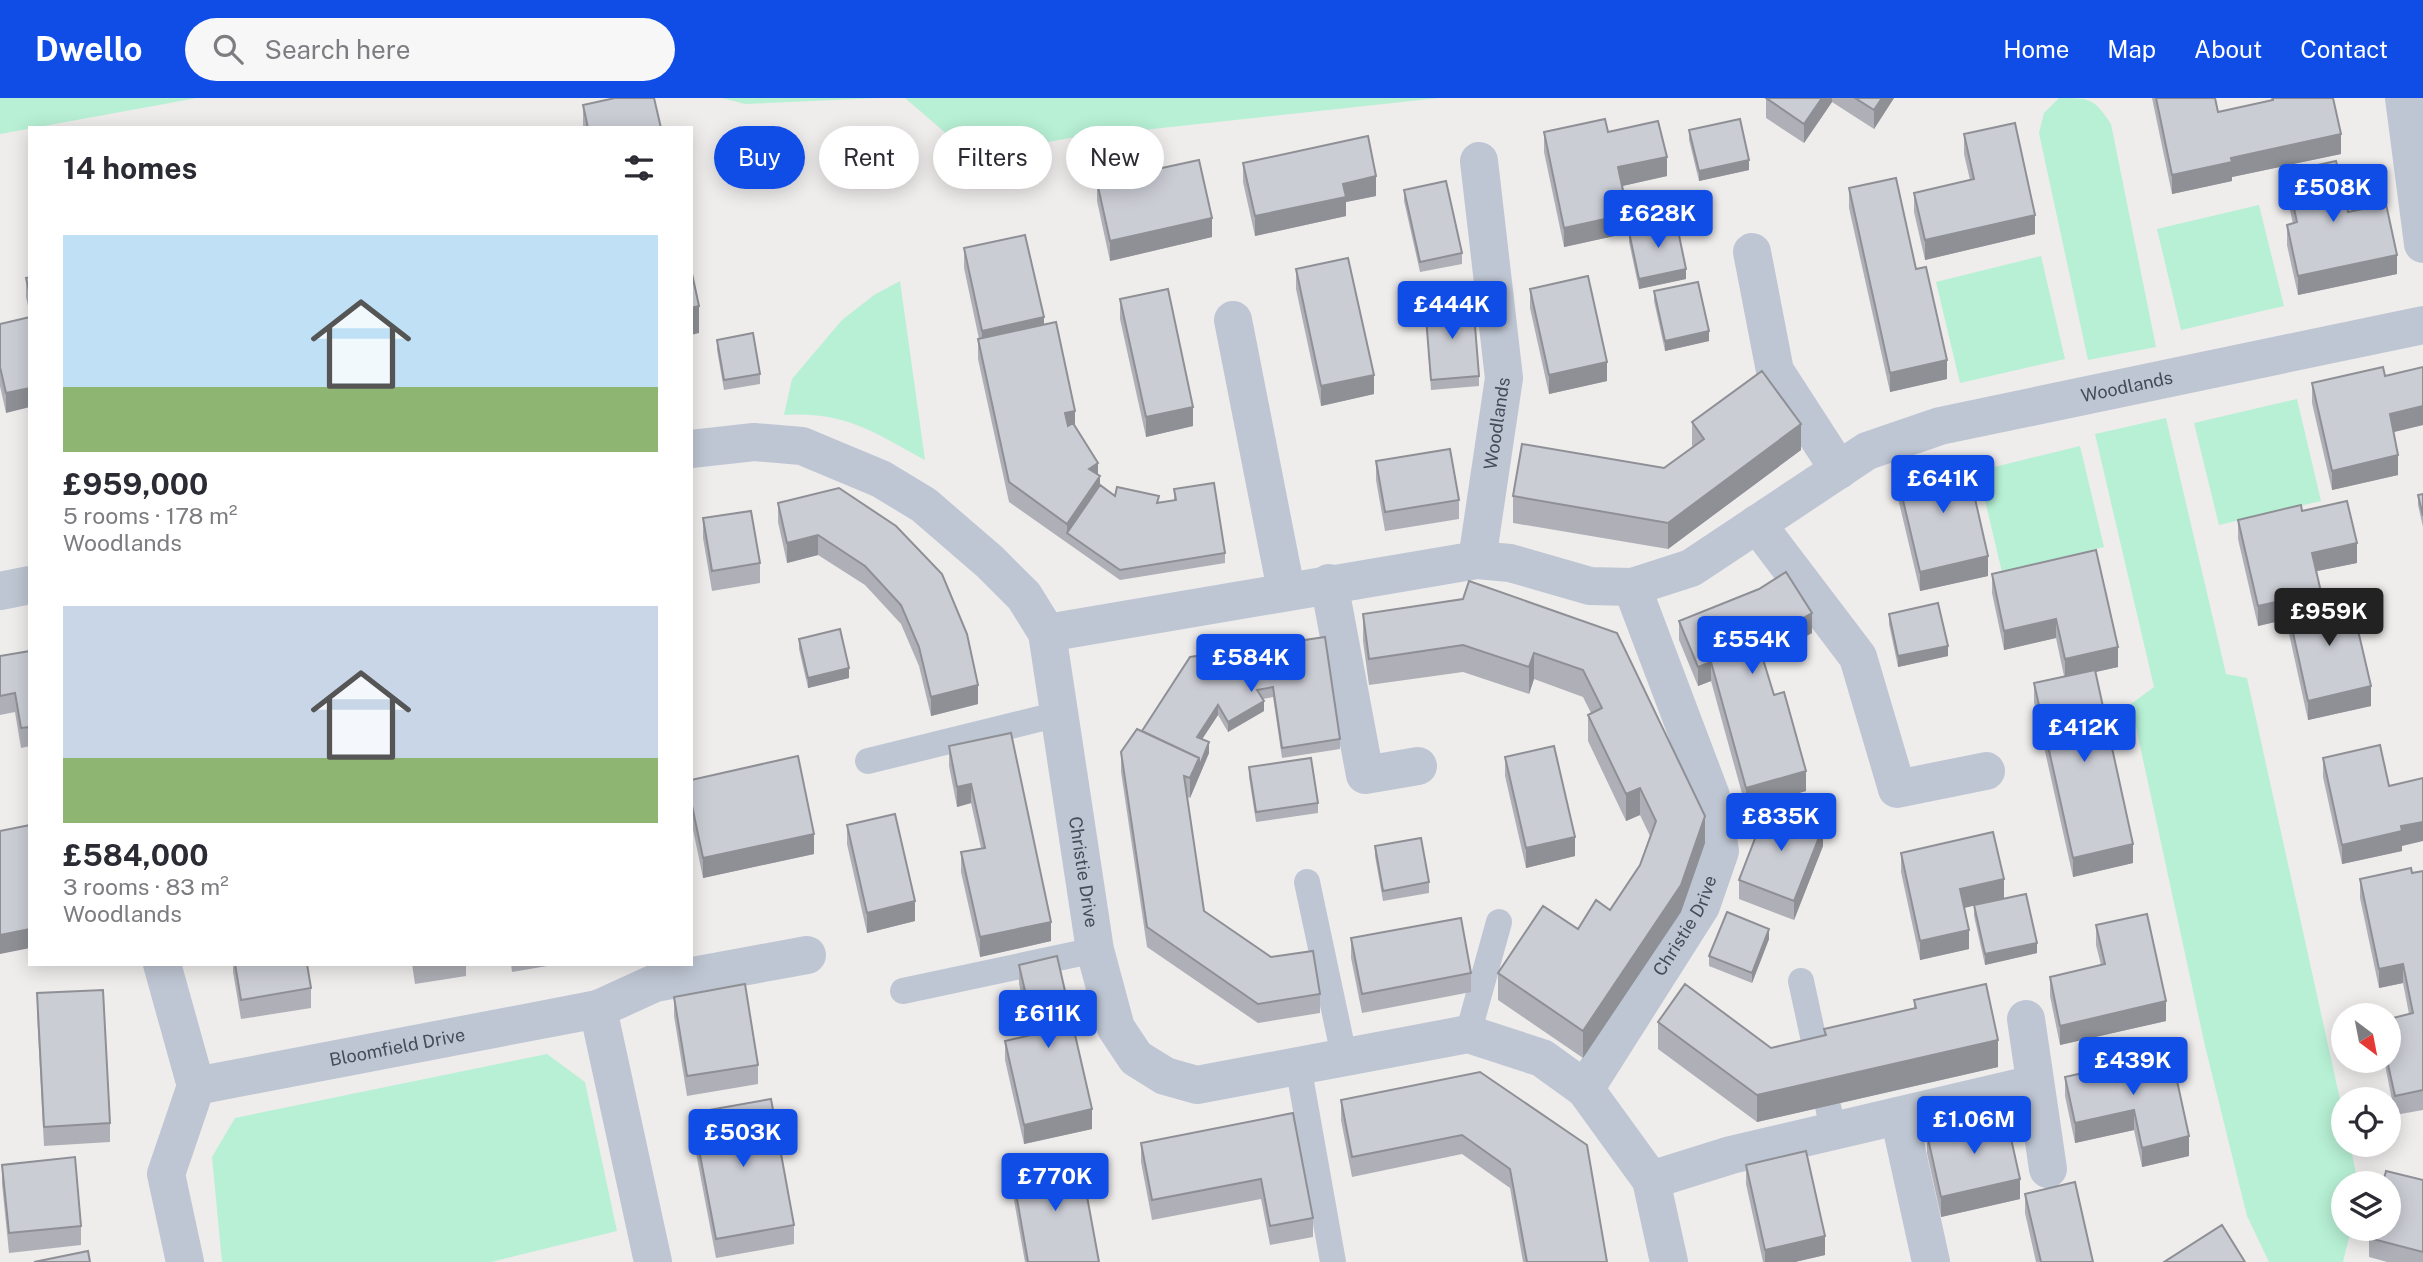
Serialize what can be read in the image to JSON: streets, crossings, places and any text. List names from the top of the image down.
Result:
{
  "streets": {
    "street": ["Woodlands", "Christie Drive", "Bloomfield Drive"]
  },
  "crossings": [
    ["Woodlands", "Christie Drive"]
  ],
  "north": "bottom right",
  "page": {
    "header": "Dwello",
    "search": "Search here",
    "nav": [
      "Home",
      "Map",
      "About",
      "Contact"
    ],
    "chip": [
      "Buy",
      "Rent",
      "Filters",
      "New"
    ],
    "heading": "14 homes",
    "price": [
      "£508K",
      "£628K",
      "£444K",
      "£641K",
      "£959K",
      "£554K",
      "£584K",
      "£412K",
      "£835K",
      "£611K",
      "£439K",
      "£1.06M",
      "£503K",
      "£770K"
    ],
    "list": [
      {
        "name": "£959,000",
        "note": "5 rooms · 178 m² · Woodlands"
      },
      {
        "name": "£584,000",
        "note": "3 rooms · 83 m² · Woodlands"
      }
    ]
  }
}
